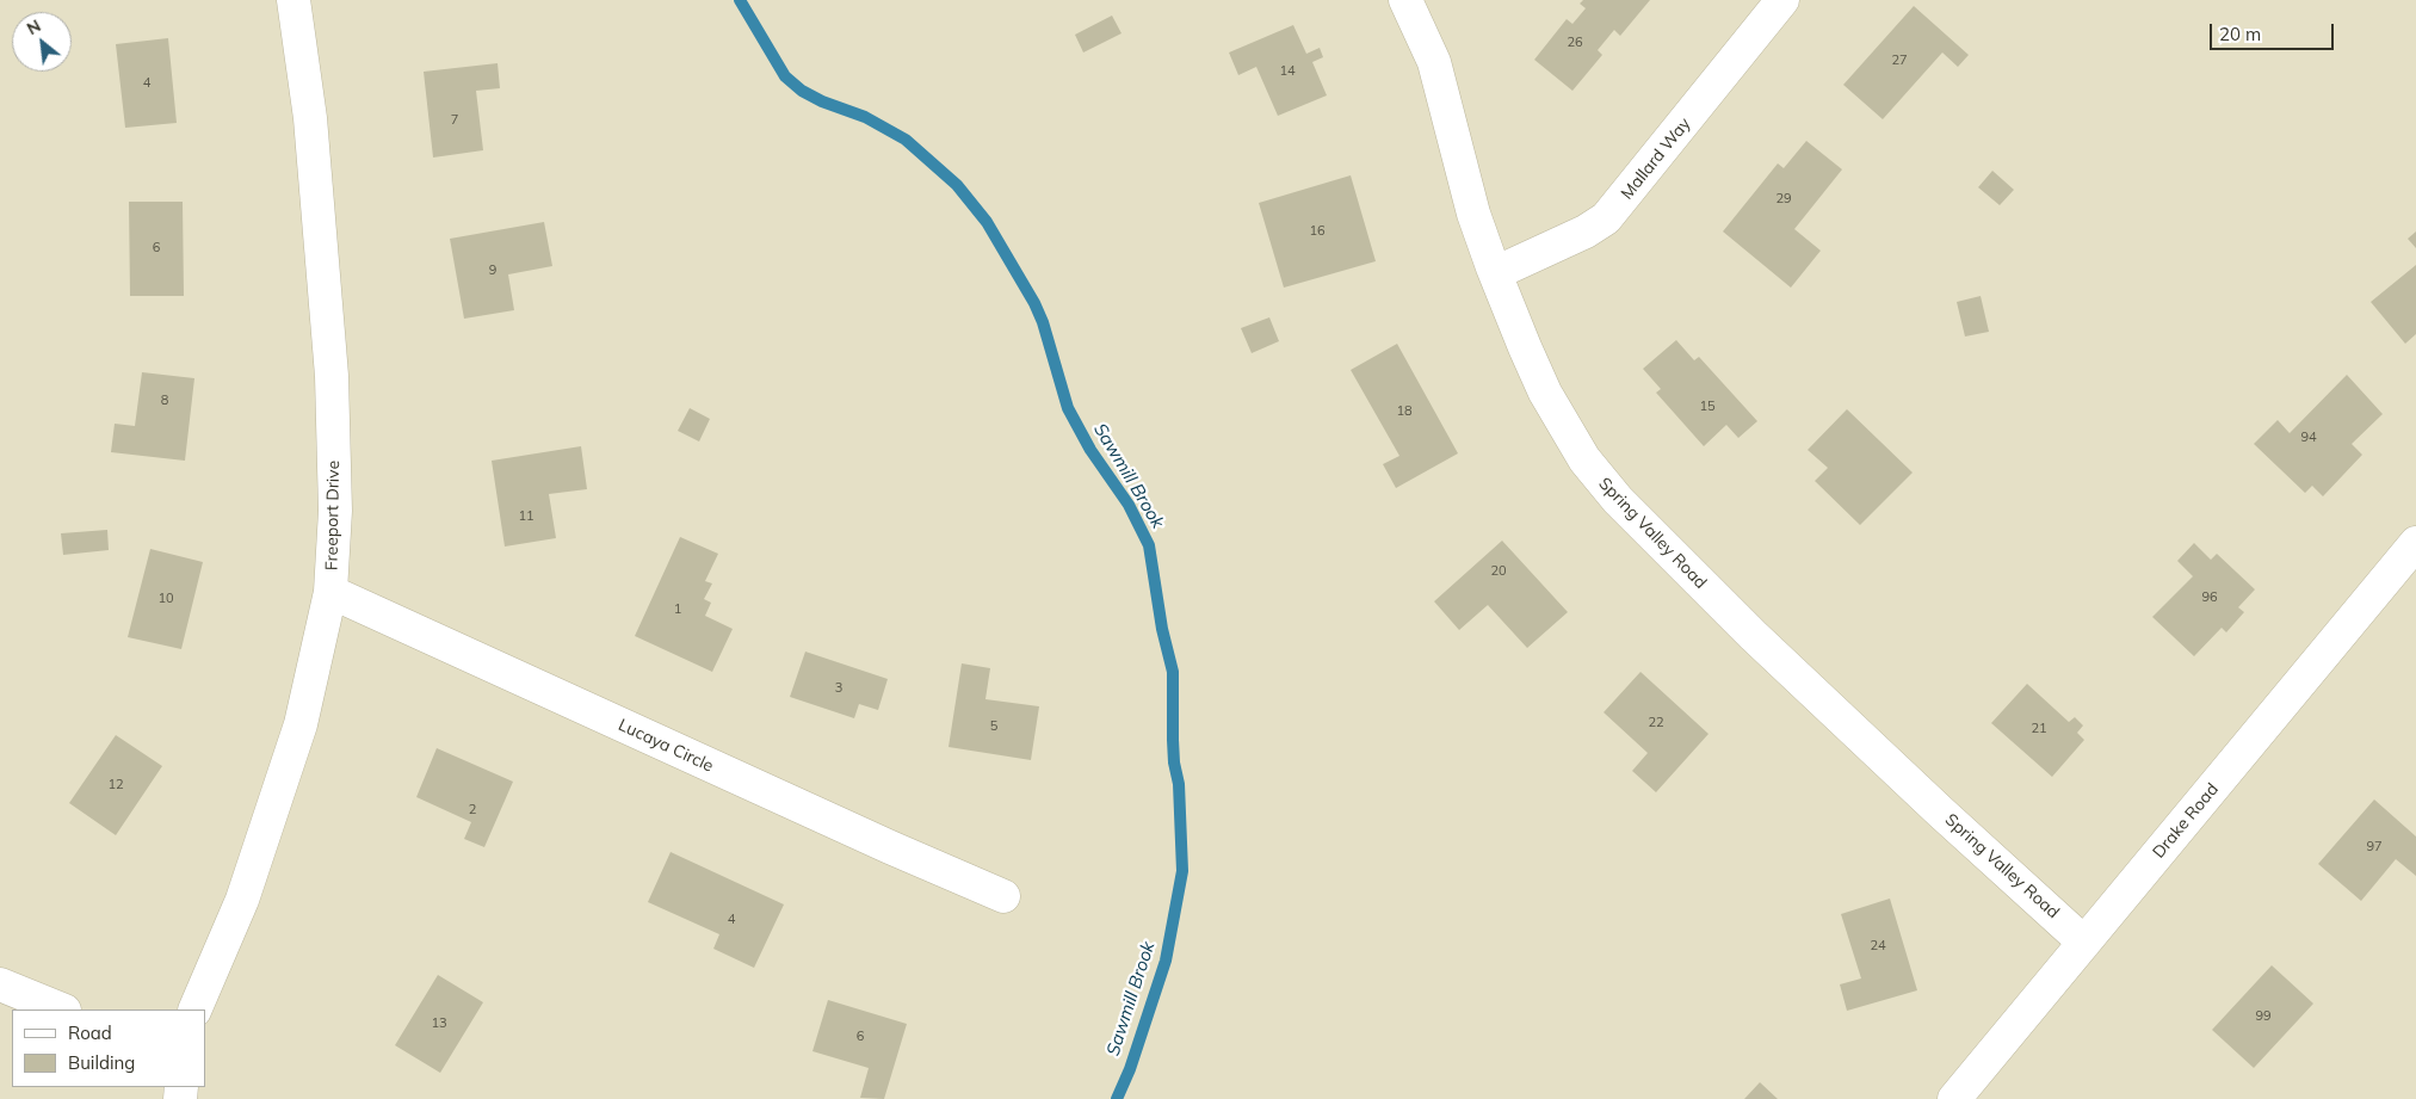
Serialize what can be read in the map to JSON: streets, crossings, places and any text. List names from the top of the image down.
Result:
{
  "streets": {
    "street": [
      "Mallard Way",
      "Freeport Drive",
      "Spring Valley Road",
      "Lucaya Circle",
      "Drake Road"
    ]
  },
  "crossings": [
    ["Mallard Way", "Spring Valley Road"],
    ["Freeport Drive", "Lucaya Circle"],
    ["Spring Valley Road", "Drake Road"]
  ],
  "water": ["Sawmill Brook"],
  "house_numbers": [
    "26",
    "27",
    "14",
    "4",
    "7",
    "29",
    "16",
    "6",
    "9",
    "8",
    "15",
    "18",
    "94",
    "11",
    "20",
    "96",
    "10",
    "1",
    "3",
    "22",
    "5",
    "21",
    "12",
    "2",
    "97",
    "4",
    "24",
    "99",
    "13",
    "6"
  ],
  "legend": ["Road", "Building"],
  "scale_bar": "20 m",
  "north": "top left"
}
